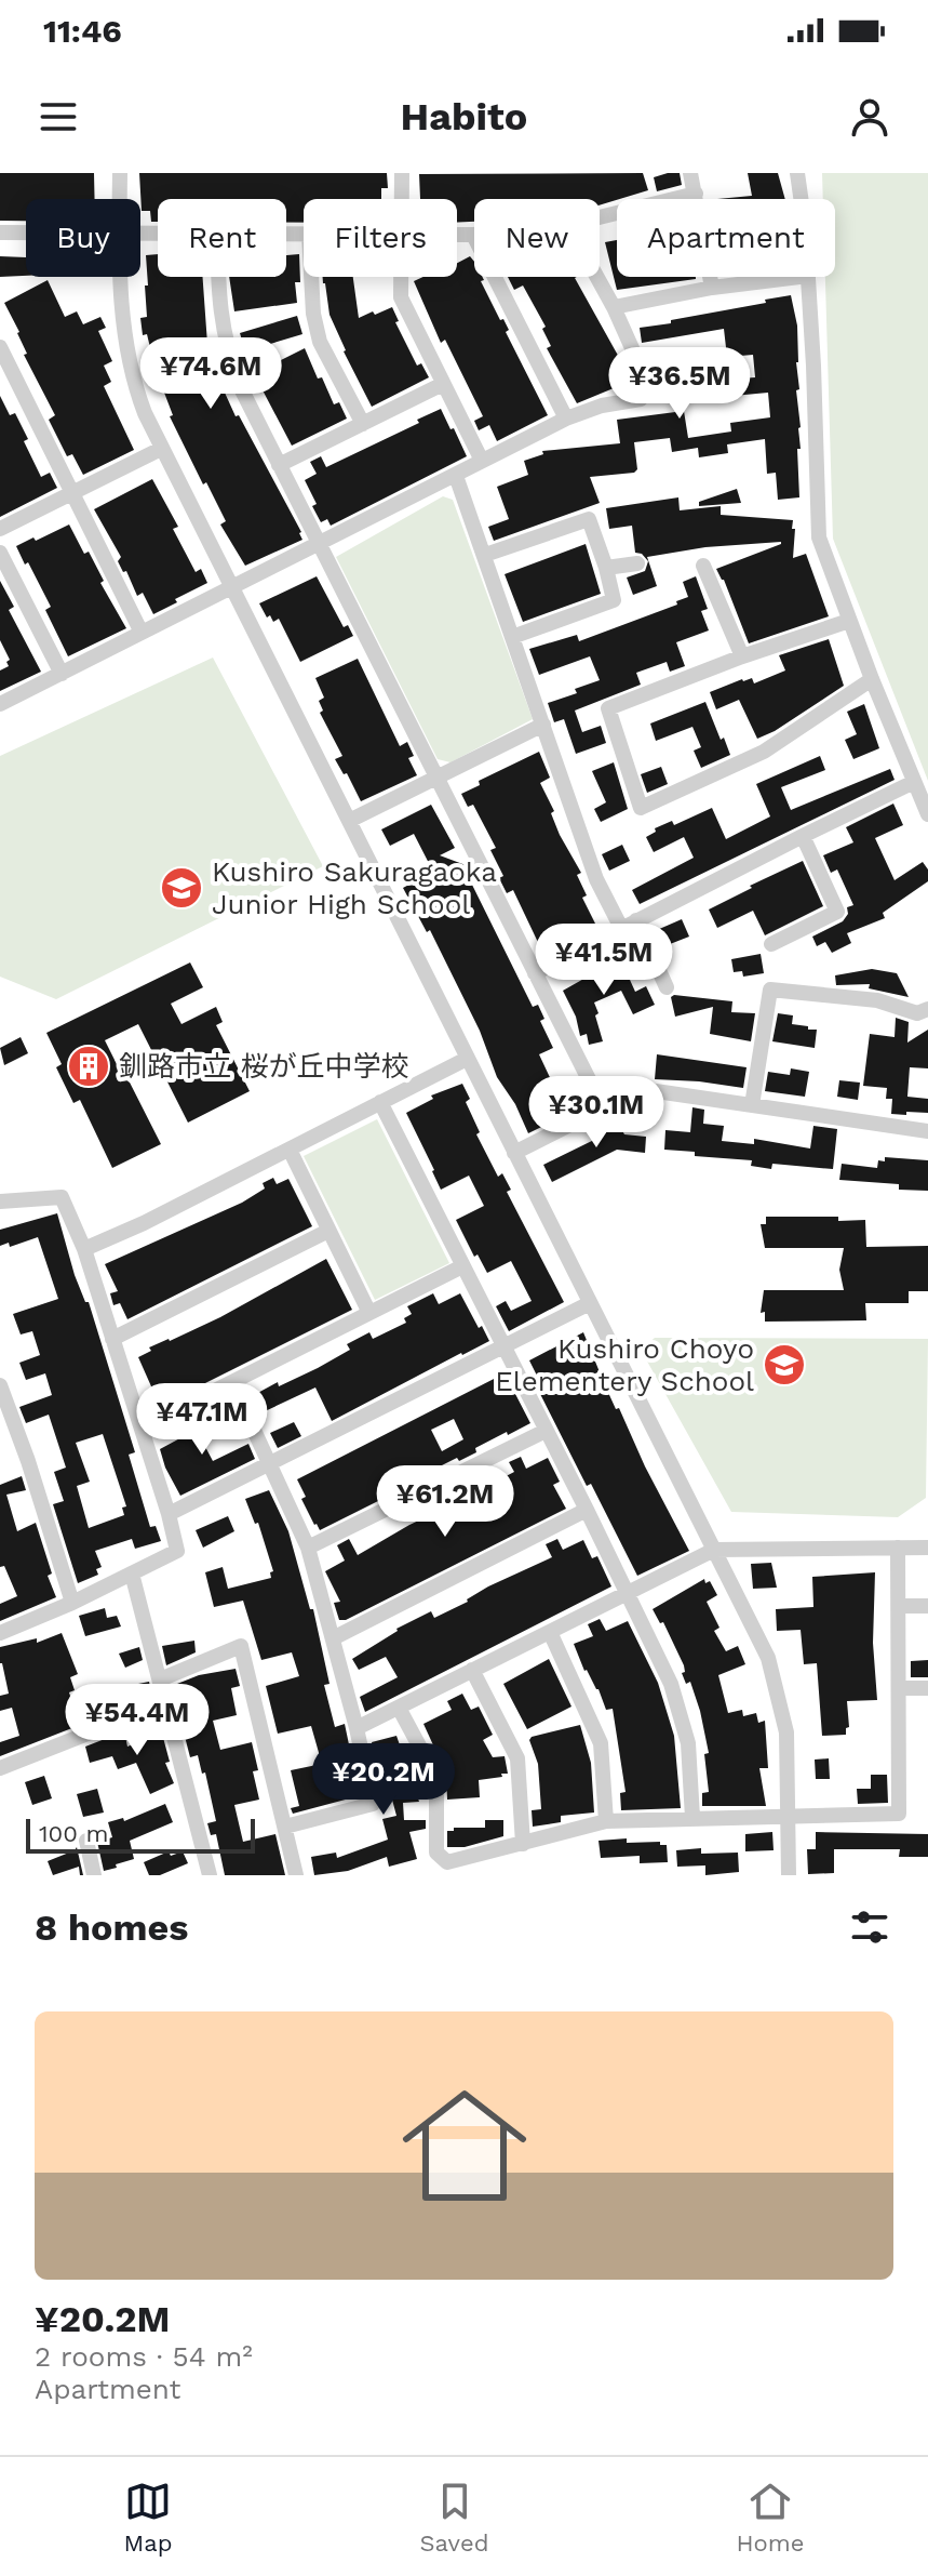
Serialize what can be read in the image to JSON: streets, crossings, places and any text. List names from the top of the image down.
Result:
{
  "places": {
    "school or university": ["Kushiro Sakuragaoka Junior High School", "Kushiro Choyo Elementery School"],
    "building": ["釧路市立 桜が丘中学校"]
  },
  "scale_bar": "100 m",
  "page": {
    "status": "11:46",
    "header": "Habito",
    "chip": [
      "Buy",
      "Rent",
      "Filters",
      "New",
      "Apartment"
    ],
    "price": [
      "¥74.6M",
      "¥36.5M",
      "¥41.5M",
      "¥30.1M",
      "¥47.1M",
      "¥61.2M",
      "¥54.4M",
      "¥20.2M"
    ],
    "scale": "100 m",
    "heading": "8 homes",
    "list": [
      {
        "name": "¥20.2M",
        "note": "2 rooms · 54 m² · Apartment"
      }
    ],
    "tabs": ["Map", "Saved", "Home"]
  }
}
